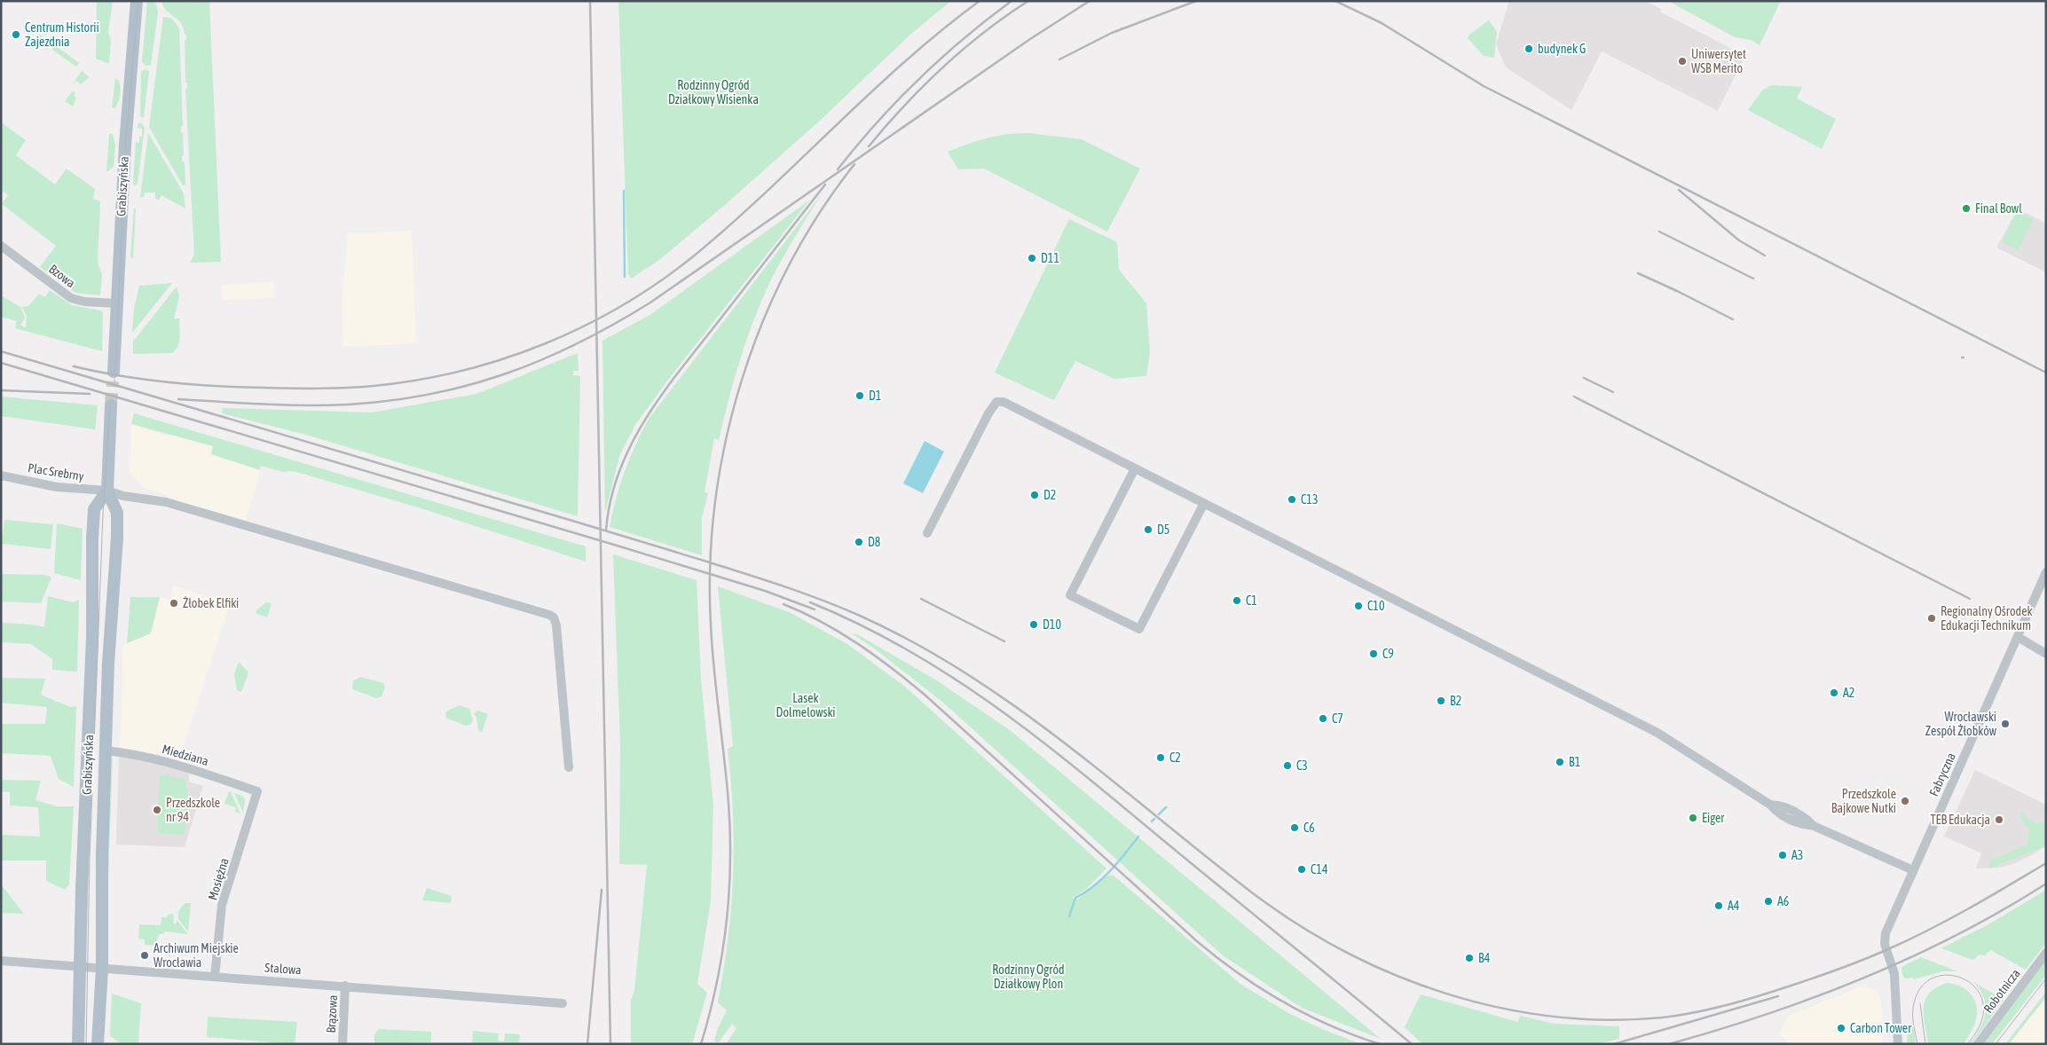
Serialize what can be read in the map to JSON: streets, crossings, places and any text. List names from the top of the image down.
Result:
{
  "streets": {
    "main road": ["Grabiszyńska"],
    "street": [
      "Bzowa",
      "Plac Srebrny",
      "Miedziana",
      "Fabryczna",
      "Mosiężna",
      "Stalowa",
      "Robotnicza",
      "Brązowa"
    ]
  },
  "crossings": [
    ["Grabiszyńska", "Bzowa"],
    ["Grabiszyńska", "Plac Srebrny"],
    ["Grabiszyńska", "Miedziana"],
    ["Grabiszyńska", "Stalowa"],
    ["Miedziana", "Mosiężna"],
    ["Mosiężna", "Stalowa"],
    ["Stalowa", "Brązowa"]
  ],
  "parks": ["Rodzinny Ogród Działkowy Wisienka", "Lasek Dolmelowski", "Rodzinny Ogród Działkowy Plon"],
  "places": [
    "Centrum Historii Zajezdnia",
    "budynek G",
    "Uniwersytet WSB Merito",
    "Final Bowl",
    "D11",
    "D1",
    "D2",
    "C13",
    "D5",
    "D8",
    "C1",
    "Żłobek Elfiki",
    "C10",
    "Regionalny Ośrodek Edukacji Technikum",
    "D10",
    "C9",
    "A2",
    "B2",
    "C7",
    "Wrocławski Zespół Żłobków",
    "C2",
    "B1",
    "C3",
    "Przedszkole Bajkowe Nutki",
    "Przedszkole nr 94",
    "Eiger",
    "TEB Edukacja",
    "C6",
    "A3",
    "C14",
    "A6",
    "A4",
    "Archiwum Miejskie Wrocławia",
    "B4",
    "Carbon Tower"
  ]
}
